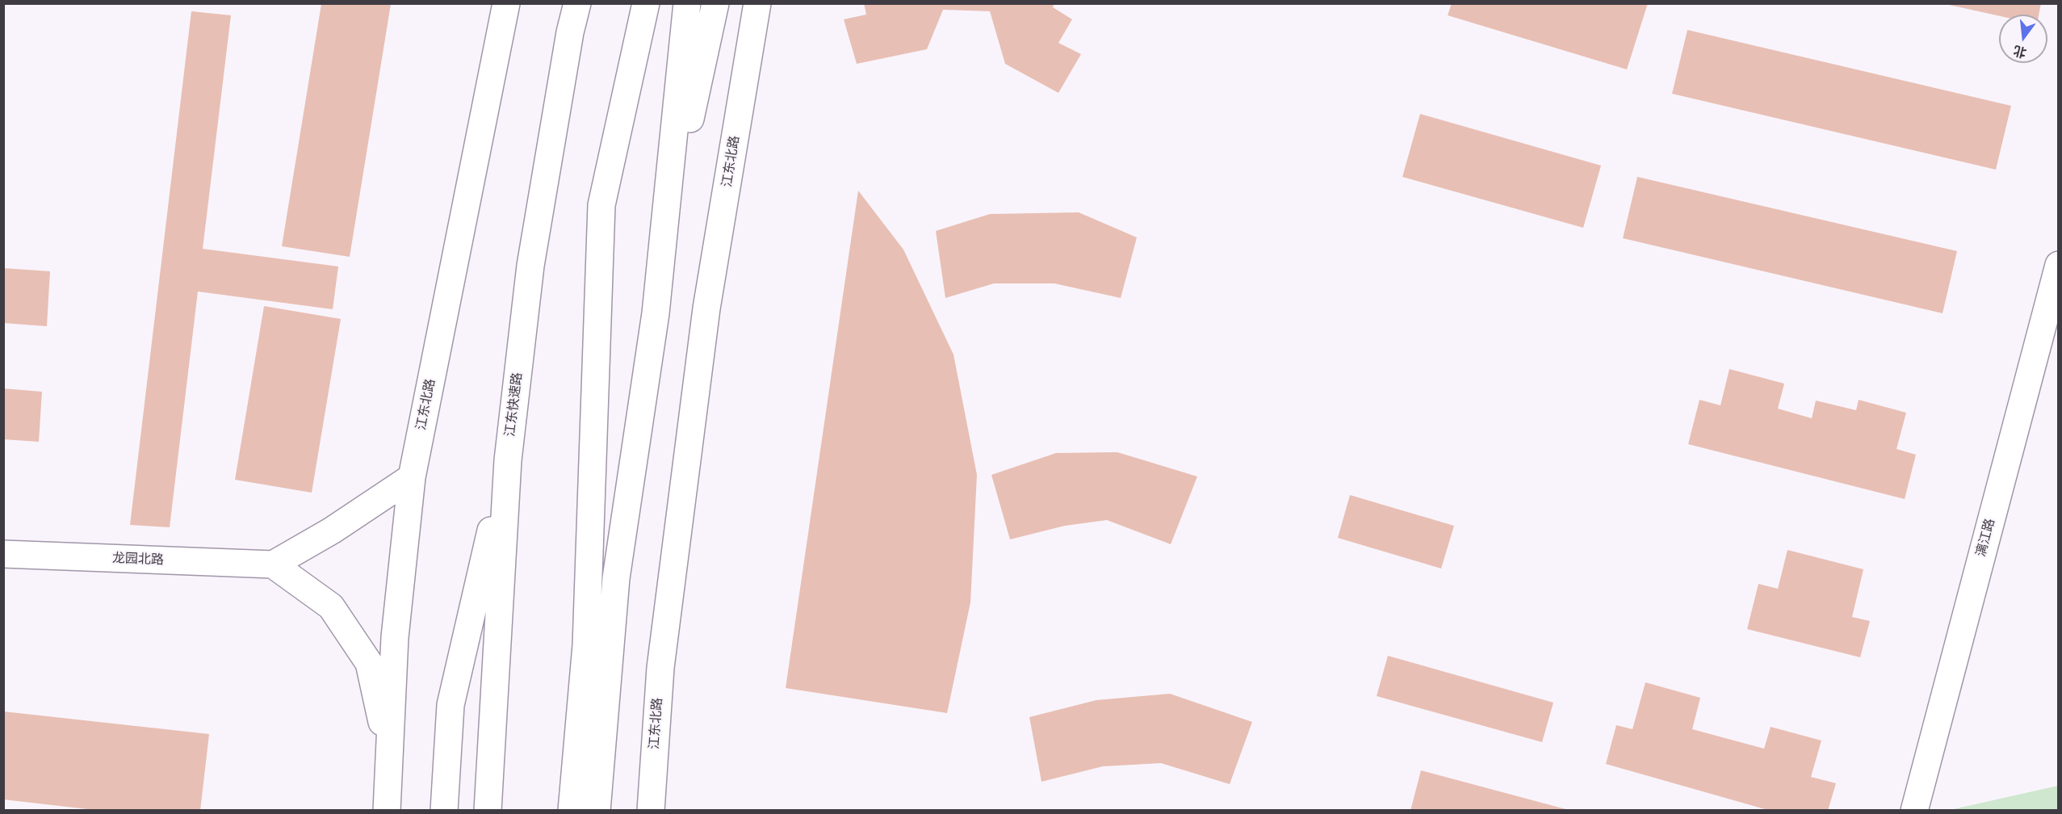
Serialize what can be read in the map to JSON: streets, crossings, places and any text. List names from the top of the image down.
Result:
{
  "streets": {
    "main road": [
      "江东北路",
      "江东快速路",
      "漓江路",
      "龙园北路"
    ]
  },
  "north": "bottom"
}
